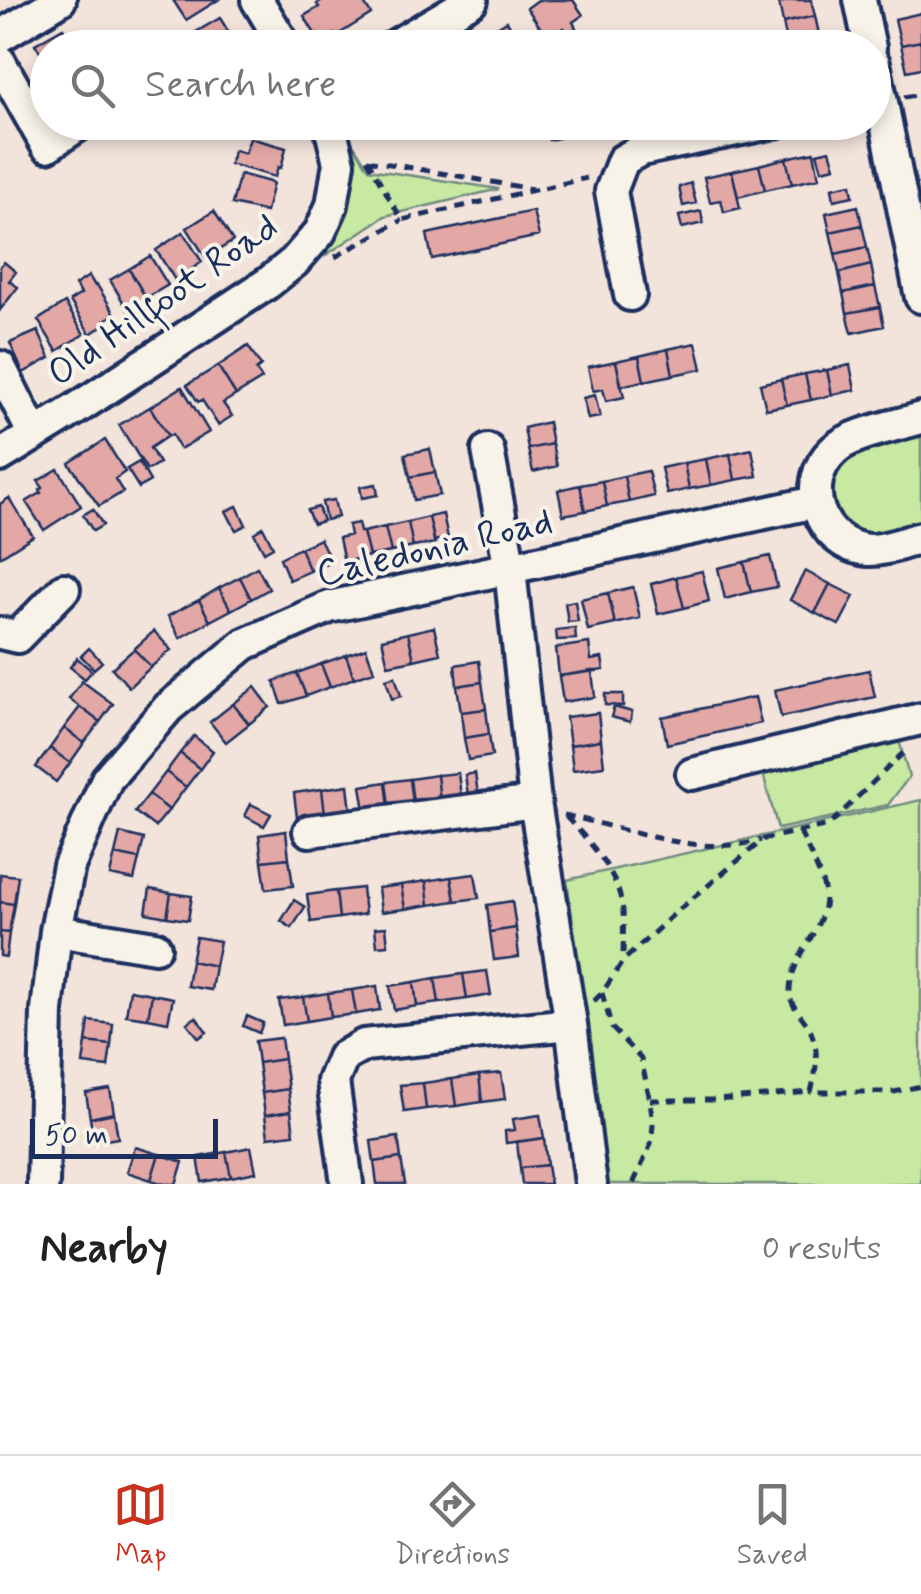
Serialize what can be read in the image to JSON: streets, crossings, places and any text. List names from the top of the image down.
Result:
{
  "streets": {
    "street": ["Old Hillfoot Road", "Caledonia Road"]
  },
  "scale_bar": "50 m",
  "page": {
    "search": "Search here",
    "scale": "50 m",
    "heading": ["Nearby", "0 results"],
    "nav": ["Map", "Directions", "Saved"]
  }
}
